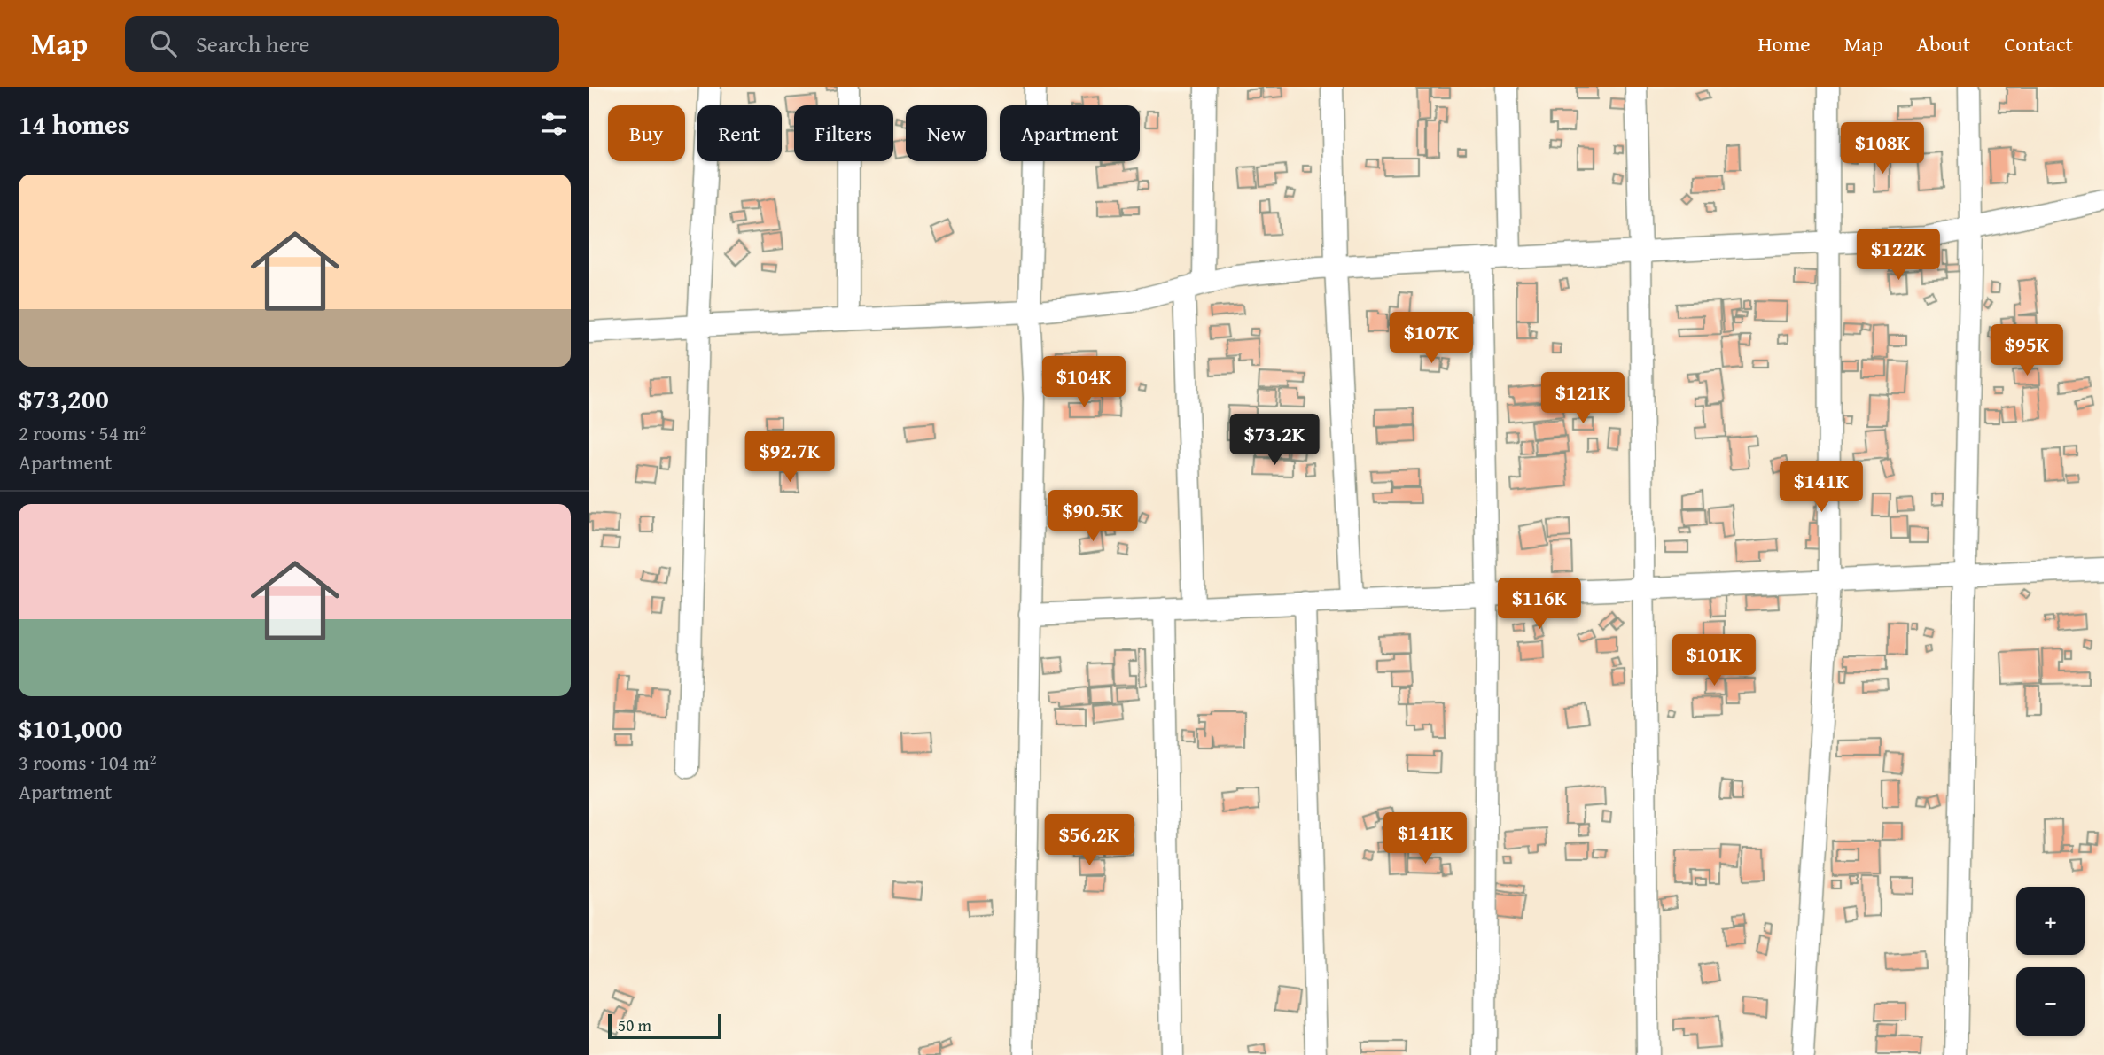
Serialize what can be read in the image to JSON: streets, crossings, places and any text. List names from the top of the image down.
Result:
{
  "scale_bar": "50 m",
  "page": {
    "header": "Map",
    "search": "Search here",
    "nav": [
      "Home",
      "Map",
      "About",
      "Contact"
    ],
    "heading": "14 homes",
    "chip": [
      "Buy",
      "Rent",
      "Filters",
      "New",
      "Apartment"
    ],
    "price": [
      "$108K",
      "$122K",
      "$107K",
      "$95K",
      "$104K",
      "$121K",
      "$73.2K",
      "$92.7K",
      "$141K",
      "$90.5K",
      "$116K",
      "$101K",
      "$141K",
      "$56.2K"
    ],
    "list": [
      {
        "name": "$73,200",
        "note": "2 rooms · 54 m² · Apartment"
      },
      {
        "name": "$101,000",
        "note": "3 rooms · 104 m² · Apartment"
      }
    ],
    "map_buttons": ["+", "−"],
    "scale": "50 m"
  }
}
